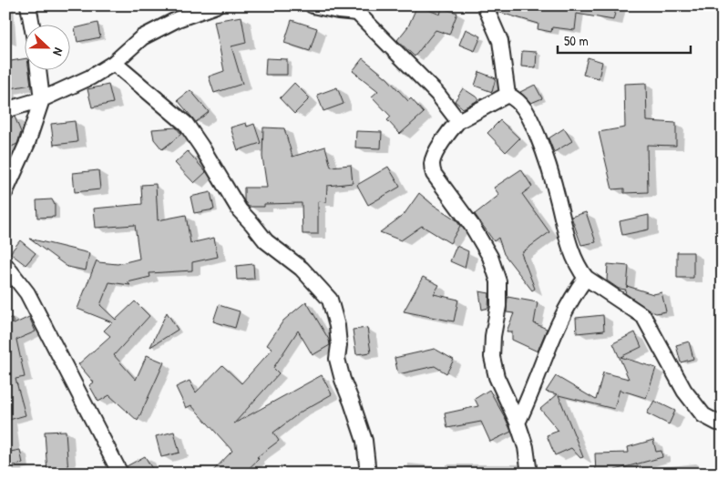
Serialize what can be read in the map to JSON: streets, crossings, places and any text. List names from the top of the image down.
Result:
{
  "scale_bar": "50 m",
  "north": "right"
}
